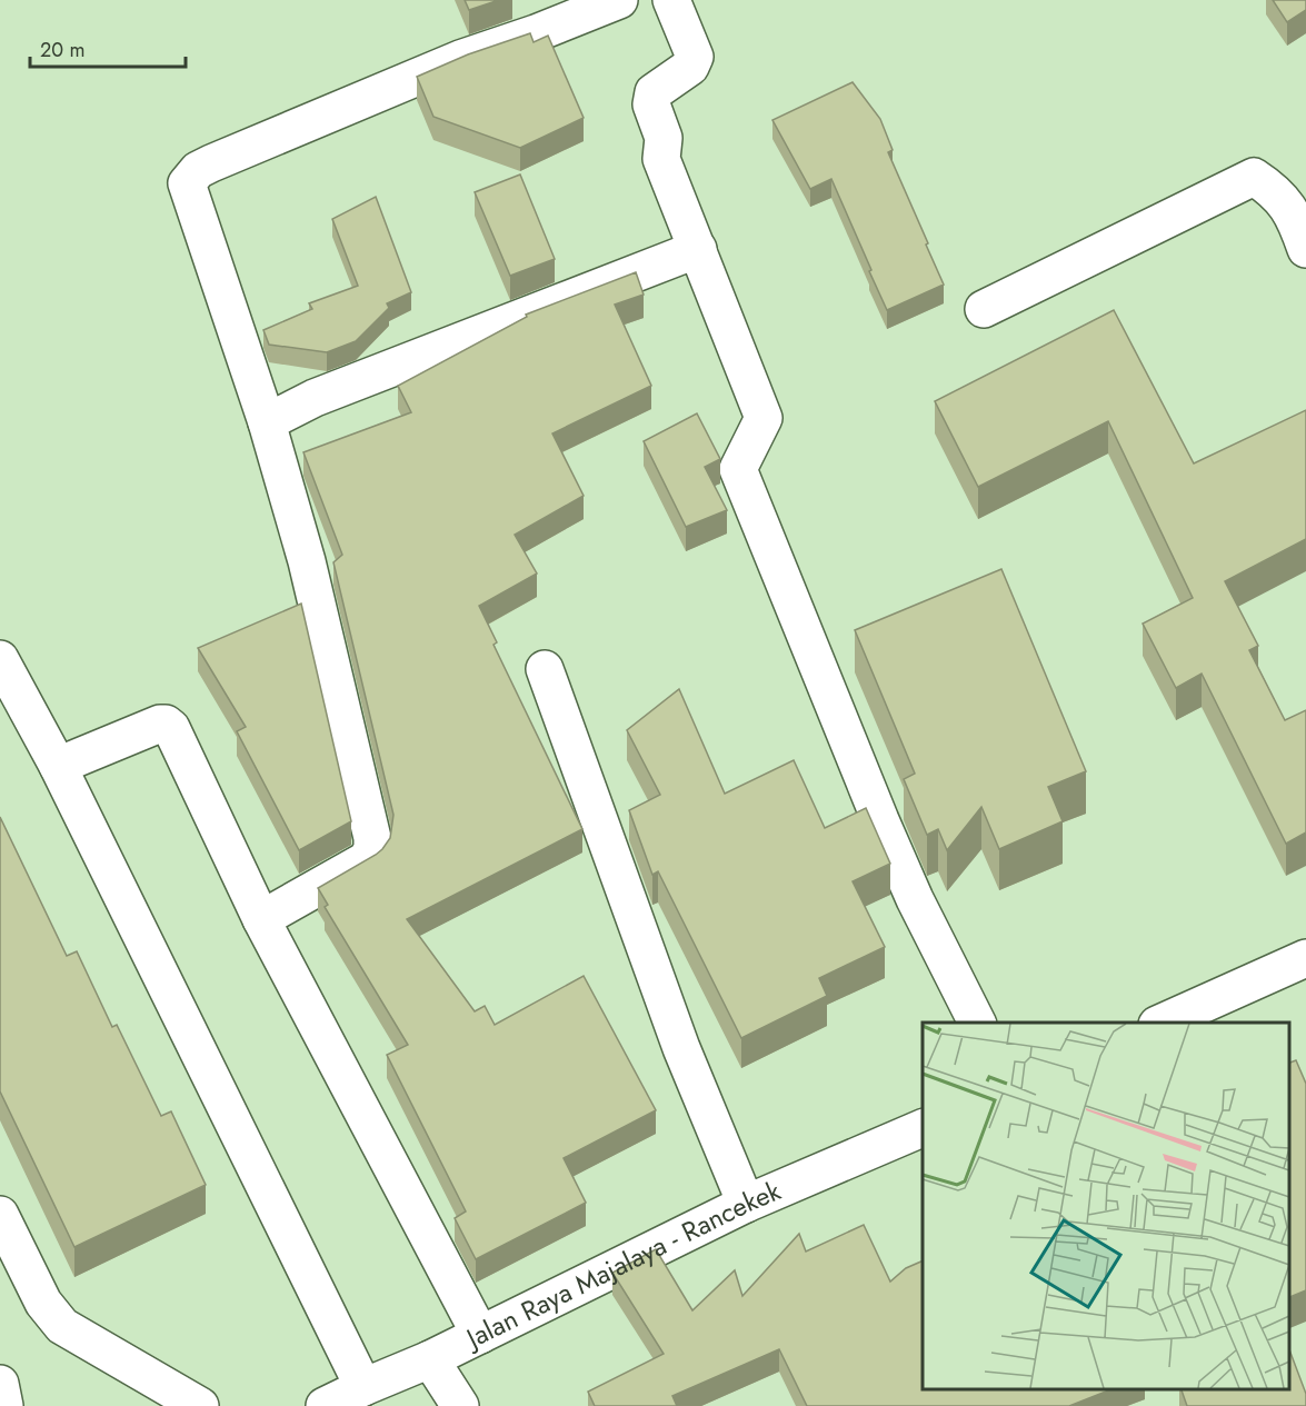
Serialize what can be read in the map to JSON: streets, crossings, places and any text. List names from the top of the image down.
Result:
{
  "streets": {
    "street": ["Jalan Raya Majalaya - Rancekek"]
  },
  "scale_bar": "20 m"
}
